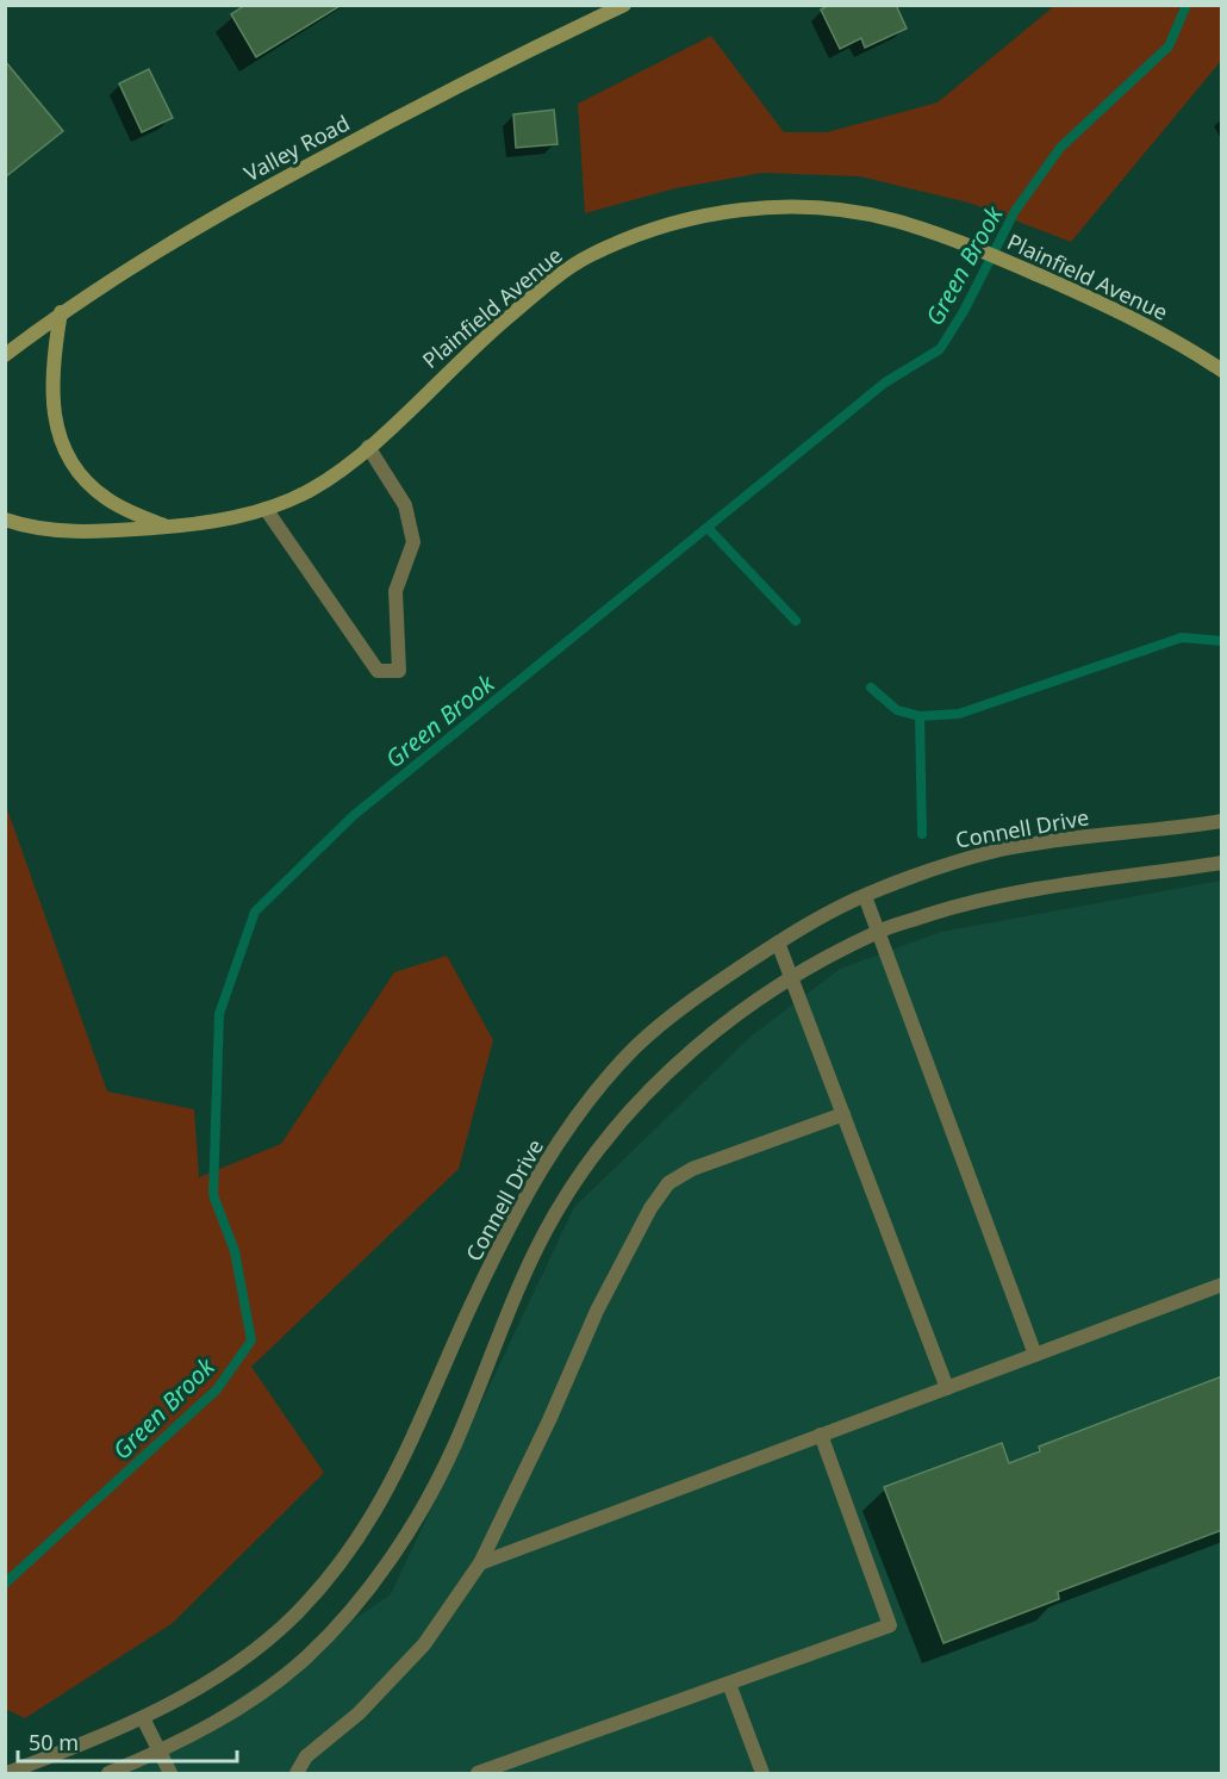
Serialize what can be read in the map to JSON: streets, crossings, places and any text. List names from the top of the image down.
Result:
{
  "streets": {
    "main road": ["Valley Road", "Plainfield Avenue"],
    "street": ["Connell Drive"]
  },
  "water": ["Green Brook"],
  "scale_bar": "50 m"
}
